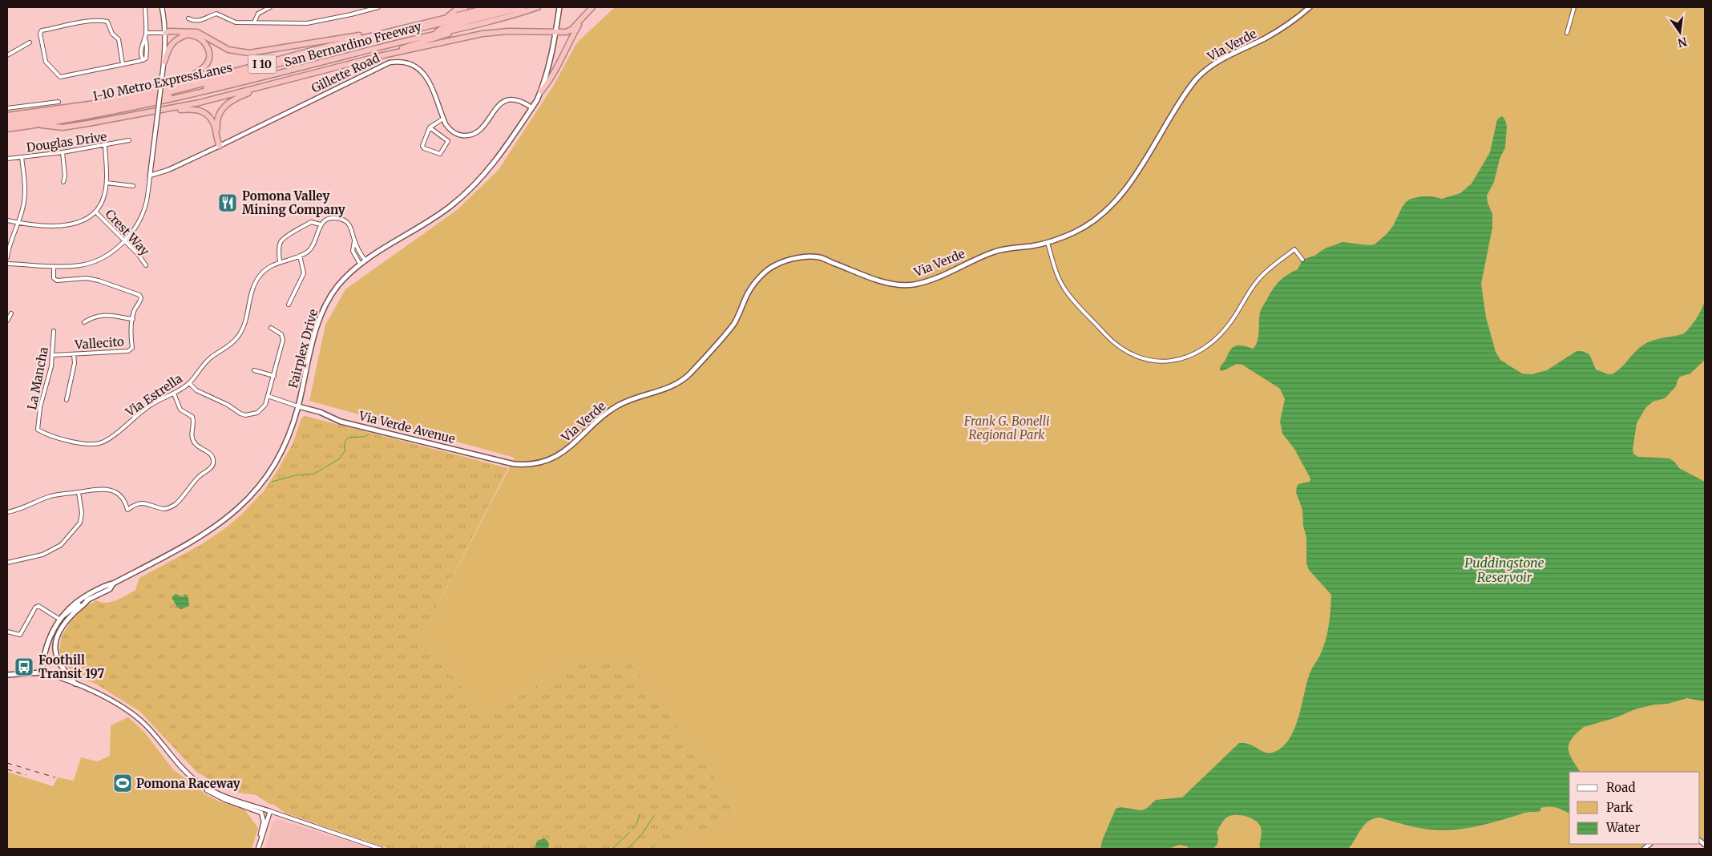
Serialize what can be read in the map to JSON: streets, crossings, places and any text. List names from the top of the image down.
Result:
{
  "streets": {
    "highway": ["San Bernardino Freeway", "I 10", "I-10 Metro ExpressLanes"],
    "main road": ["Via Verde", "Fairplex Drive", "Via Verde Avenue"],
    "street": [
      "Gillette Road",
      "Douglas Drive",
      "Crest Way",
      "Vallecito",
      "La Mancha",
      "Via Estrella"
    ]
  },
  "crossings": [
    ["San Bernardino Freeway", "I-10 Metro ExpressLanes"],
    ["Via Verde", "Via Verde Avenue"],
    ["Gillette Road", "Fairplex Drive"],
    ["Vallecito", "La Mancha"],
    ["Fairplex Drive", "Via Verde Avenue"],
    ["La Mancha", "Via Estrella"]
  ],
  "water": ["Puddingstone Reservoir"],
  "parks": ["Frank G. Bonelli Regional Park"],
  "places": {
    "restaurant": ["Pomona Valley Mining Company"],
    "bus stop": ["Foothill Transit 197"],
    "sports": ["Pomona Raceway"]
  },
  "legend": ["Road", "Park", "Water"],
  "north": "bottom"
}
